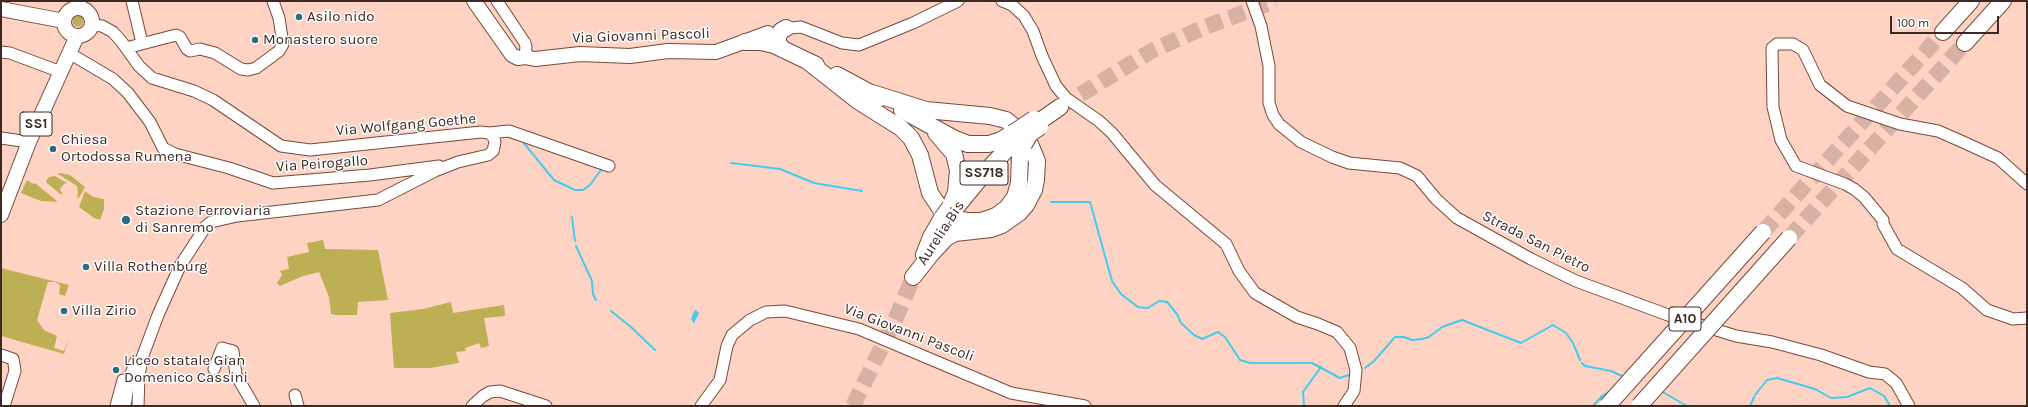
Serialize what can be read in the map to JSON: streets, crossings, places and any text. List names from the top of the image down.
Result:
{
  "streets": {
    "highway": ["SS718", "Aurelia Bis", "A10"],
    "main road": ["Via Giovanni Pascoli", "SS1"],
    "street": ["Via Wolfgang Goethe", "Via Peirogallo", "Strada San Pietro"]
  },
  "crossings": [
    ["SS1", "Via Wolfgang Goethe"],
    ["SS1", "Via Peirogallo"],
    ["Via Wolfgang Goethe", "Via Peirogallo"]
  ],
  "places": [
    "Asilo nido",
    "Monastero suore",
    "Chiesa Ortodossa Rumena",
    "Stazione Ferroviaria di Sanremo",
    "Villa Rothenburg",
    "Villa Zirio",
    "Liceo statale Gian Domenico Cassini"
  ],
  "scale_bar": "100 m"
}
